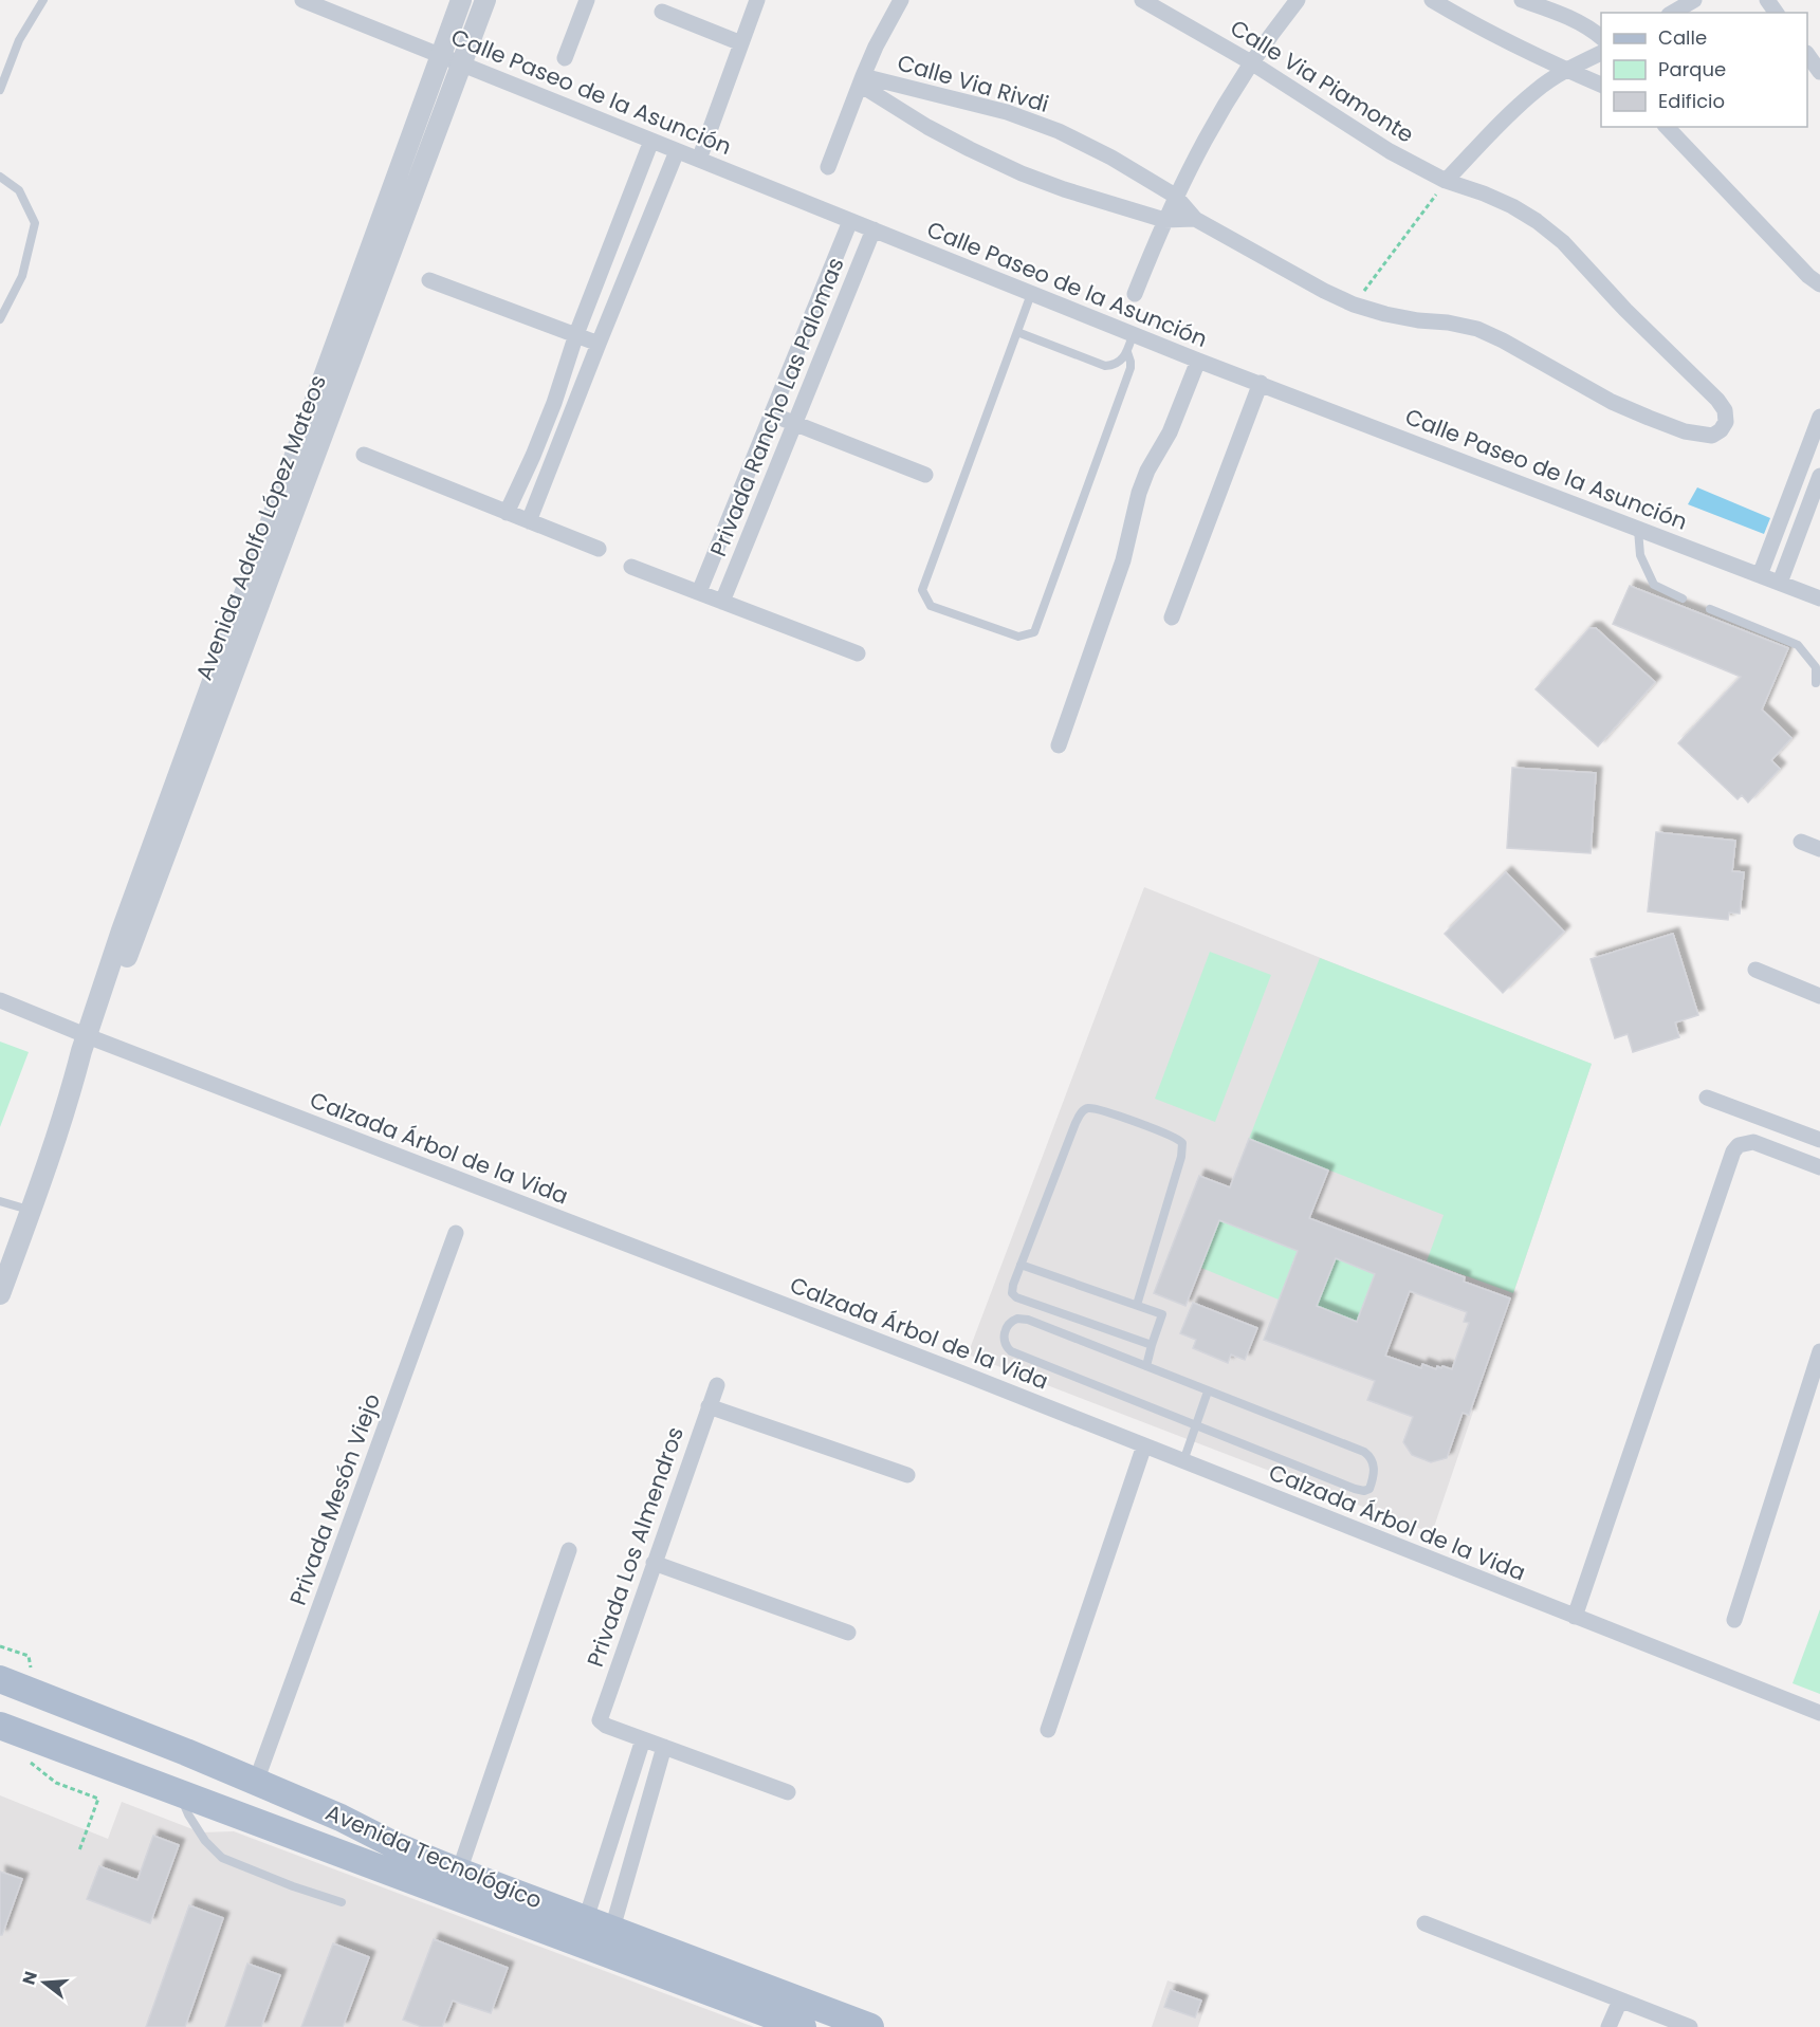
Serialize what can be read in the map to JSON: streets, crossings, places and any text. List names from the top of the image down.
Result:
{
  "streets": {
    "main road": ["Avenida Tecnológico"],
    "street": [
      "Calle Via Piamonte",
      "Calle Via Rivdi",
      "Calle Paseo de la Asunción",
      "Privada Rancho Las Palomas",
      "Avenida Adolfo López Mateos",
      "Calzada Árbol de la Vida",
      "Privada Mesón Viejo",
      "Privada Los Almendros"
    ]
  },
  "crossings": [
    ["Calle Via Piamonte", "Calle Via Rivdi"],
    ["Calle Paseo de la Asunción", "Privada Rancho Las Palomas"],
    ["Calle Paseo de la Asunción", "Avenida Adolfo López Mateos"],
    ["Avenida Adolfo López Mateos", "Calzada Árbol de la Vida"],
    ["Privada Mesón Viejo", "Avenida Tecnológico"]
  ],
  "legend": ["Calle", "Parque", "Edificio"],
  "north": "left"
}
